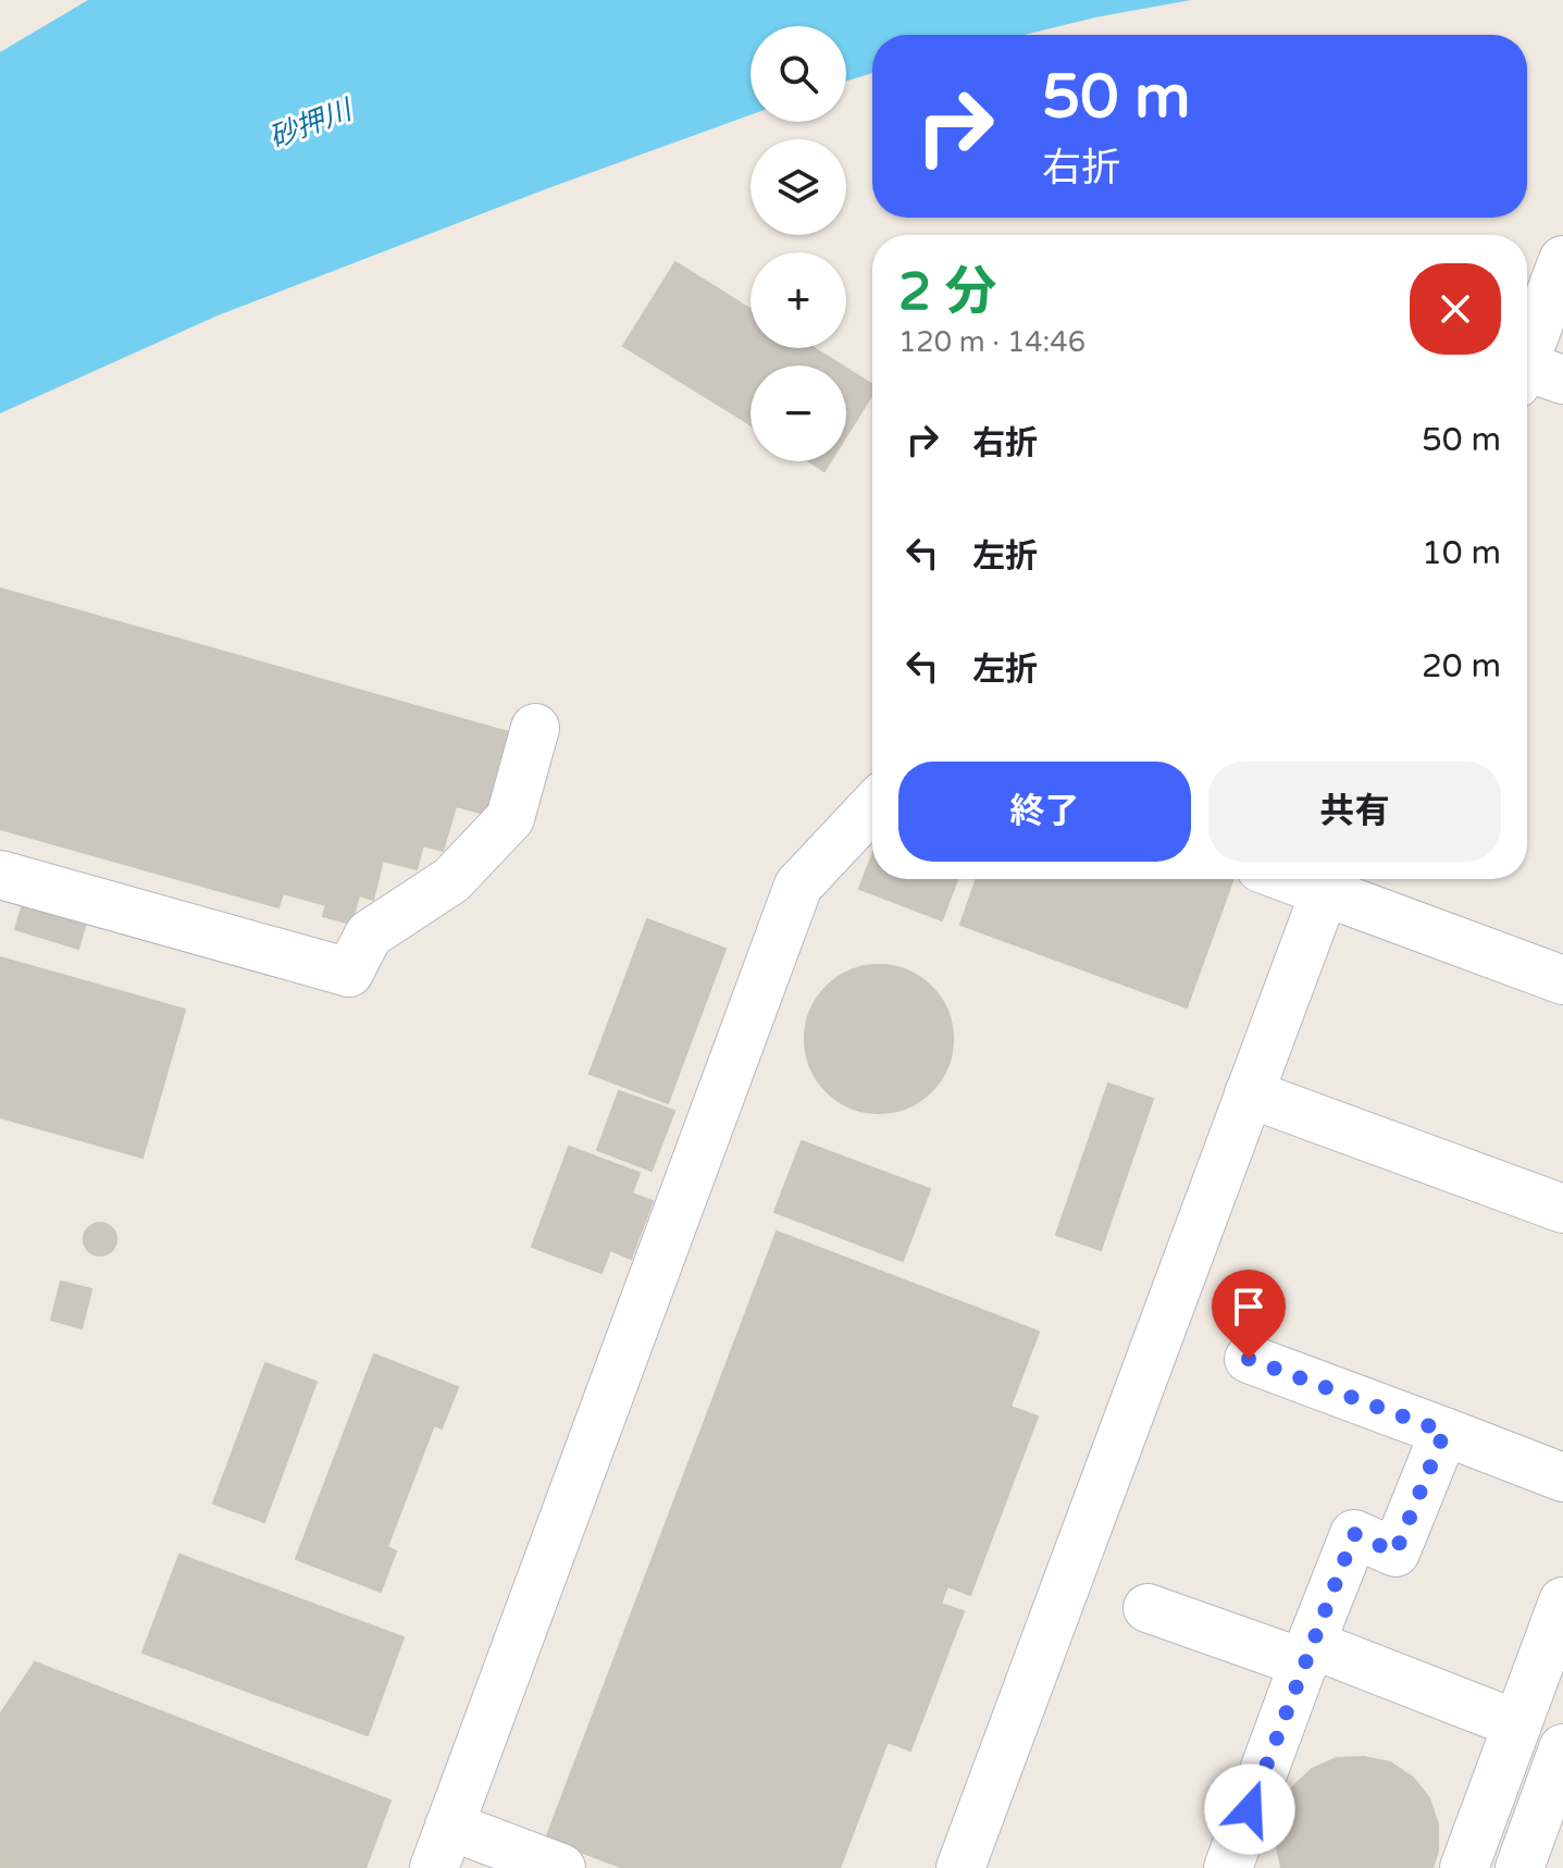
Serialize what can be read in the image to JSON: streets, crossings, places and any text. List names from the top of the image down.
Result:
{
  "water": ["砂押川"],
  "page": {
    "map_buttons": ["+", "−"],
    "turn": ["50 m", "右折"],
    "heading": ["2 分", "120 m · 14:46"],
    "list": [
      {
        "name": "右折",
        "value": "50 m"
      },
      {
        "name": "左折",
        "value": "10 m"
      },
      {
        "name": "左折",
        "value": "20 m"
      }
    ],
    "buttons": ["終了", "共有"]
  }
}
